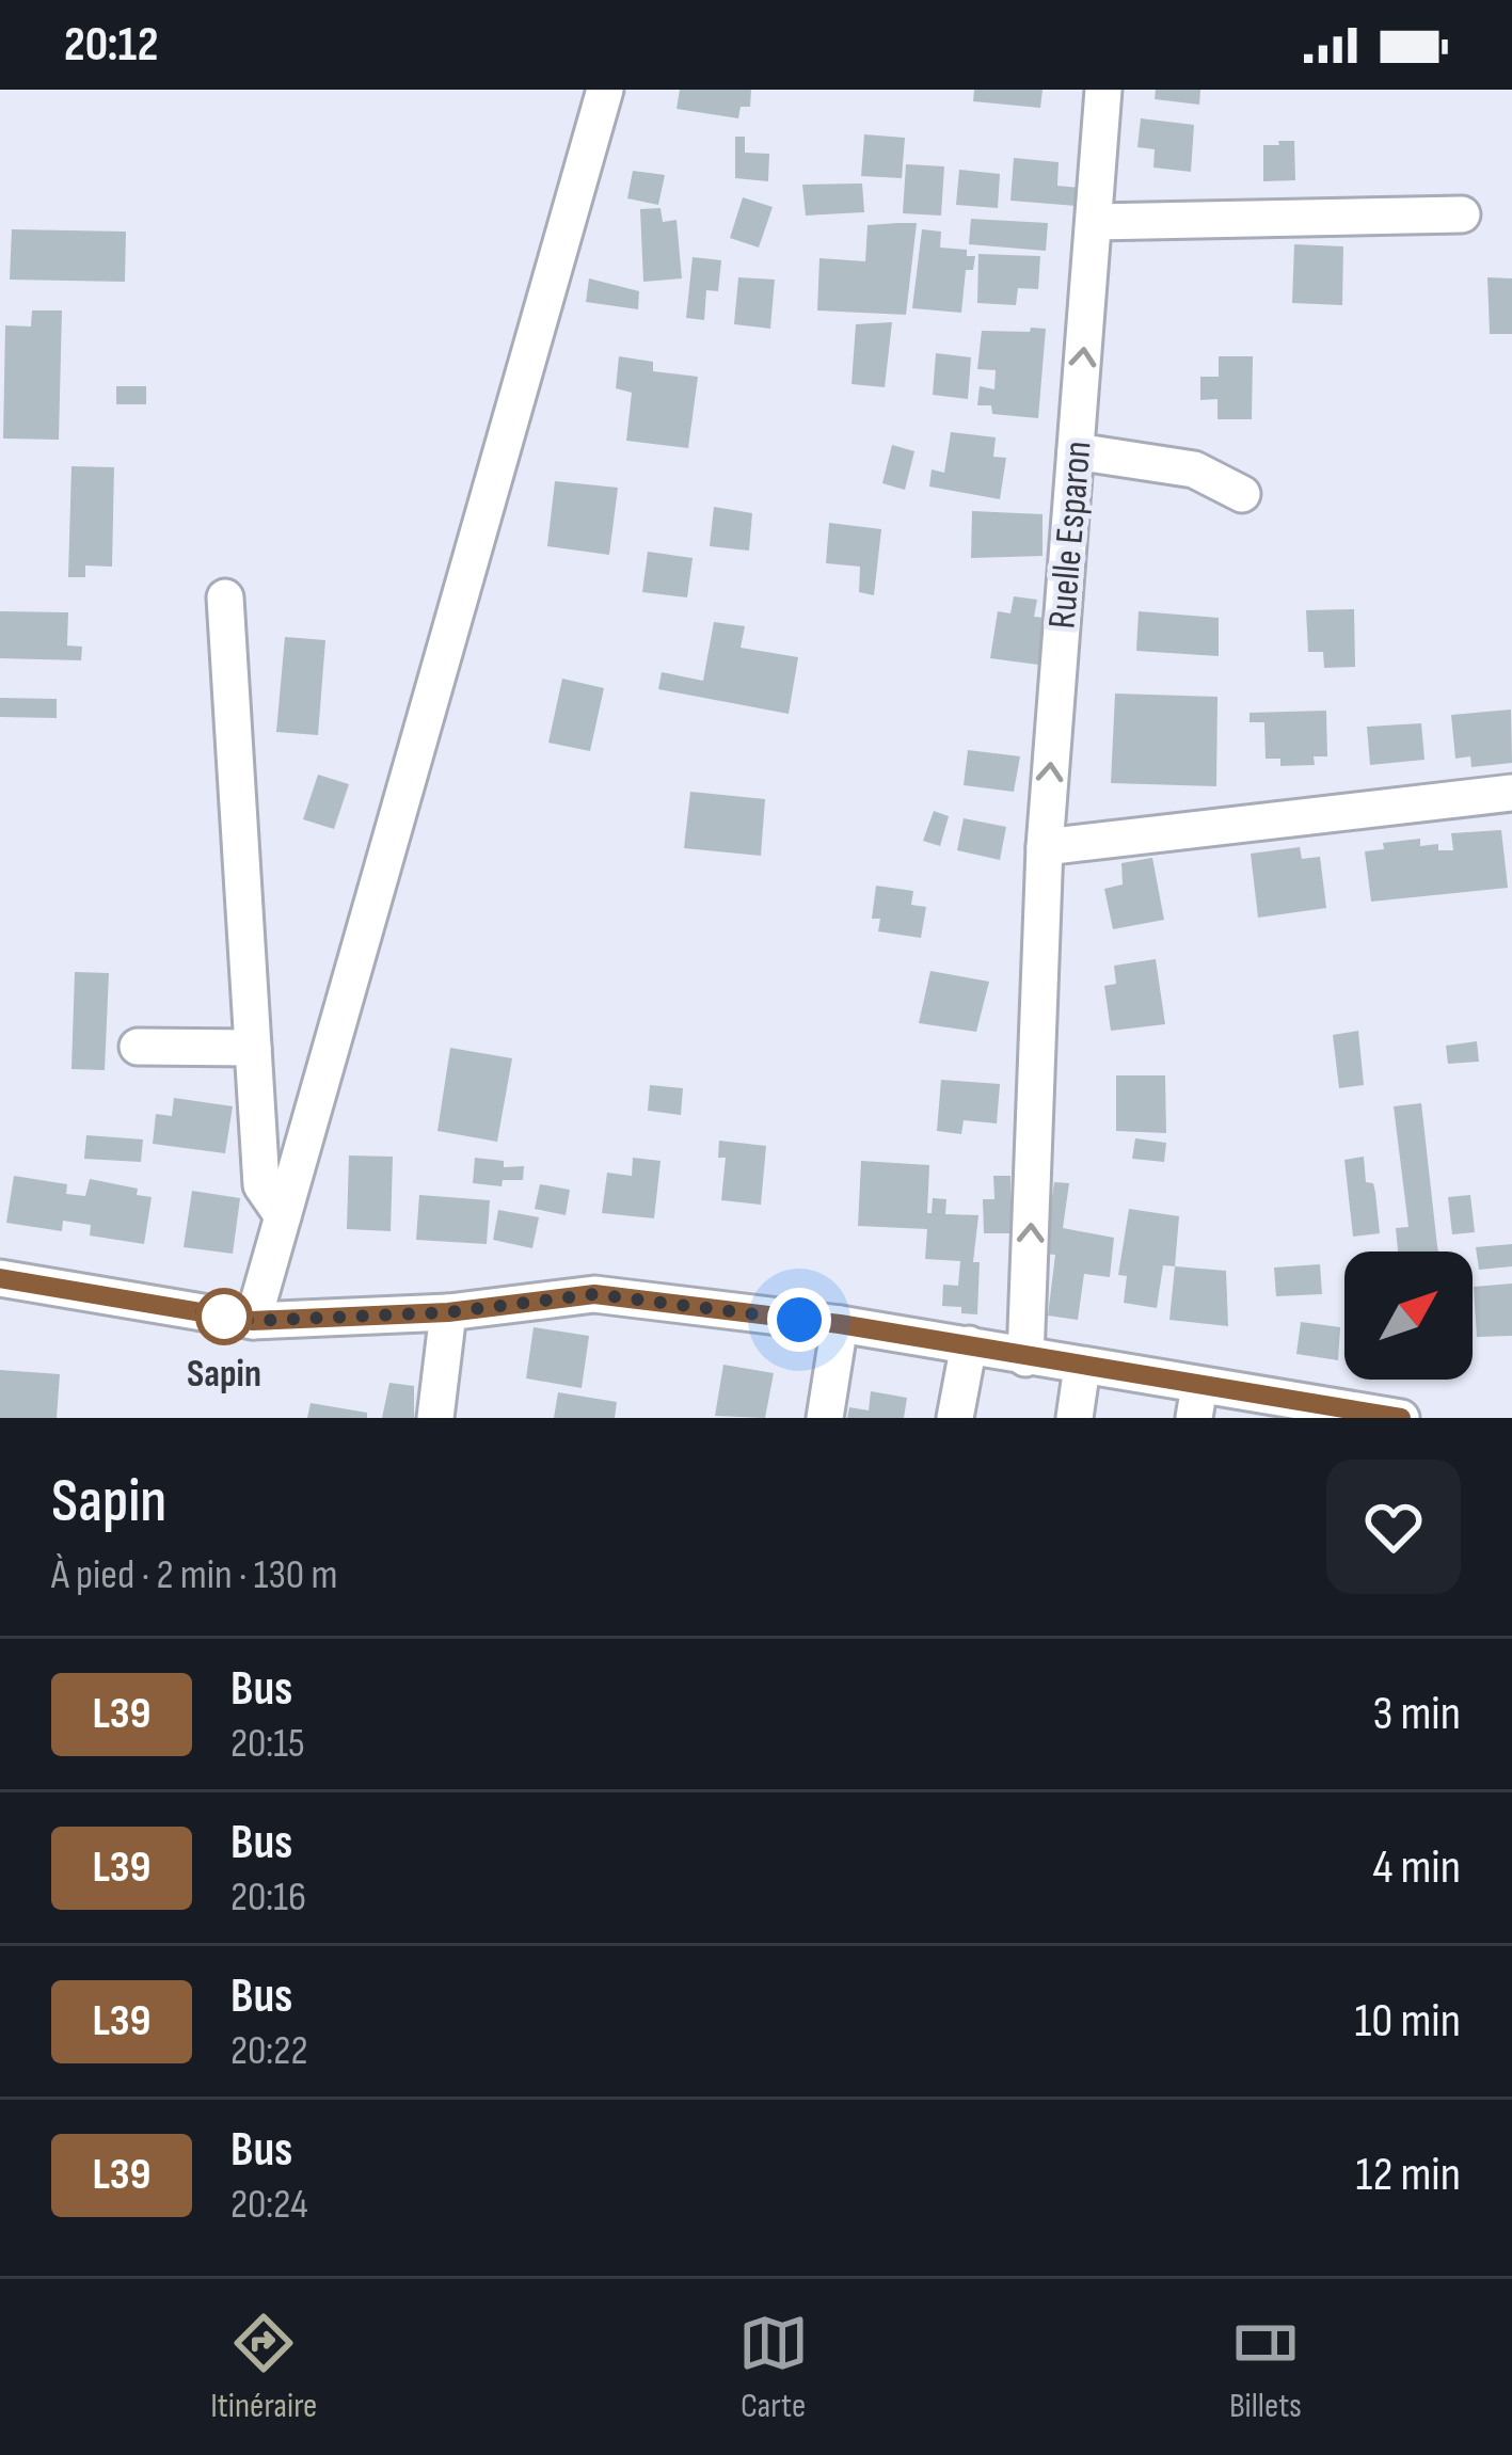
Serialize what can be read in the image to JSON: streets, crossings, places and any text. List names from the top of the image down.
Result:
{
  "streets": {
    "street": ["Ruelle Esparon"]
  },
  "one_way": ["Ruelle Esparon"],
  "places": ["Sapin"],
  "lines": ["bus line L39"],
  "north": "top right",
  "page": {
    "status": "20:12",
    "heading": ["Sapin", "À pied · 2 min · 130 m"],
    "list": [
      {
        "mark": "L39",
        "name": "Bus",
        "note": "20:15",
        "value": "3 min"
      },
      {
        "mark": "L39",
        "name": "Bus",
        "note": "20:16",
        "value": "4 min"
      },
      {
        "mark": "L39",
        "name": "Bus",
        "note": "20:22",
        "value": "10 min"
      },
      {
        "mark": "L39",
        "name": "Bus",
        "note": "20:24",
        "value": "12 min"
      }
    ],
    "tabs": ["Itinéraire", "Carte", "Billets"]
  }
}
